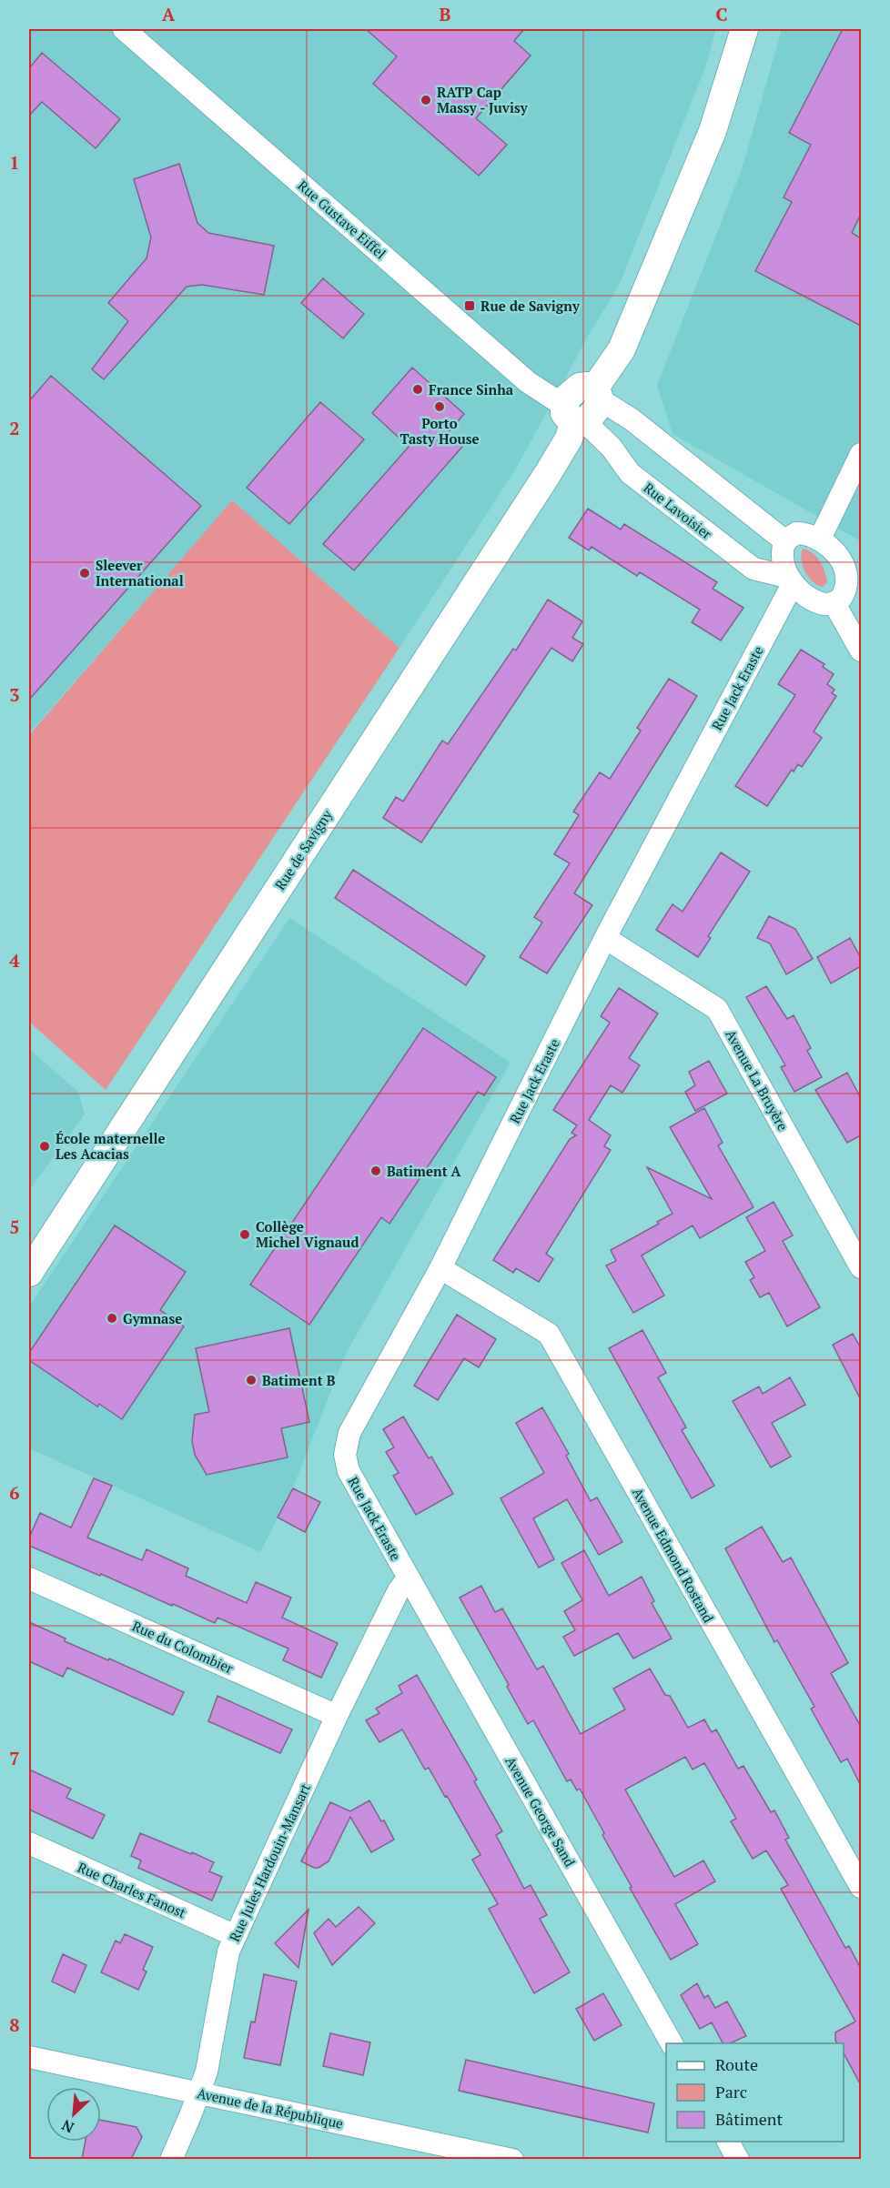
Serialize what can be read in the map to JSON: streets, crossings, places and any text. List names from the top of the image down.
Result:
{
  "streets": {
    "street": [
      "Rue Gustave Eiffel",
      "Rue Lavoisier",
      "Rue Jack Eraste",
      "Rue de Savigny",
      "Avenue La Bruyère",
      "Avenue Edmond Rostand",
      "Rue du Colombier",
      "Avenue George Sand",
      "Rue Jules Hardouin-Mansart",
      "Rue Charles Fanost",
      "Avenue de la République"
    ]
  },
  "crossings": [
    ["Rue Gustave Eiffel", "Rue Lavoisier"],
    ["Rue Gustave Eiffel", "Rue de Savigny"],
    ["Rue Lavoisier", "Rue Jack Eraste"],
    ["Rue Lavoisier", "Rue de Savigny"],
    ["Rue Jack Eraste", "Avenue La Bruyère"],
    ["Rue Jack Eraste", "Avenue Edmond Rostand"],
    ["Rue Jack Eraste", "Avenue George Sand"],
    ["Rue Jack Eraste", "Rue Jules Hardouin-Mansart"],
    ["Rue du Colombier", "Rue Jules Hardouin-Mansart"],
    ["Avenue George Sand", "Rue Jules Hardouin-Mansart"],
    ["Rue Jules Hardouin-Mansart", "Rue Charles Fanost"],
    ["Rue Jules Hardouin-Mansart", "Avenue de la République"]
  ],
  "places": {
    "other": [
      "RATP Cap Massy - Juvisy",
      "France Sinha",
      "Porto Tasty House",
      "Sleever International",
      "École maternelle Les Acacias",
      "Batiment A",
      "Collège Michel Vignaud",
      "Gymnase",
      "Batiment B"
    ],
    "transit": ["Rue de Savigny"]
  },
  "legend": ["Route", "Parc", "Bâtiment"],
  "north": "bottom left",
  "grid": {
    "columns": ["A", "B", "C"],
    "rows": [
      "1",
      "2",
      "3",
      "4",
      "5",
      "6",
      "7",
      "8"
    ]
  }
}
